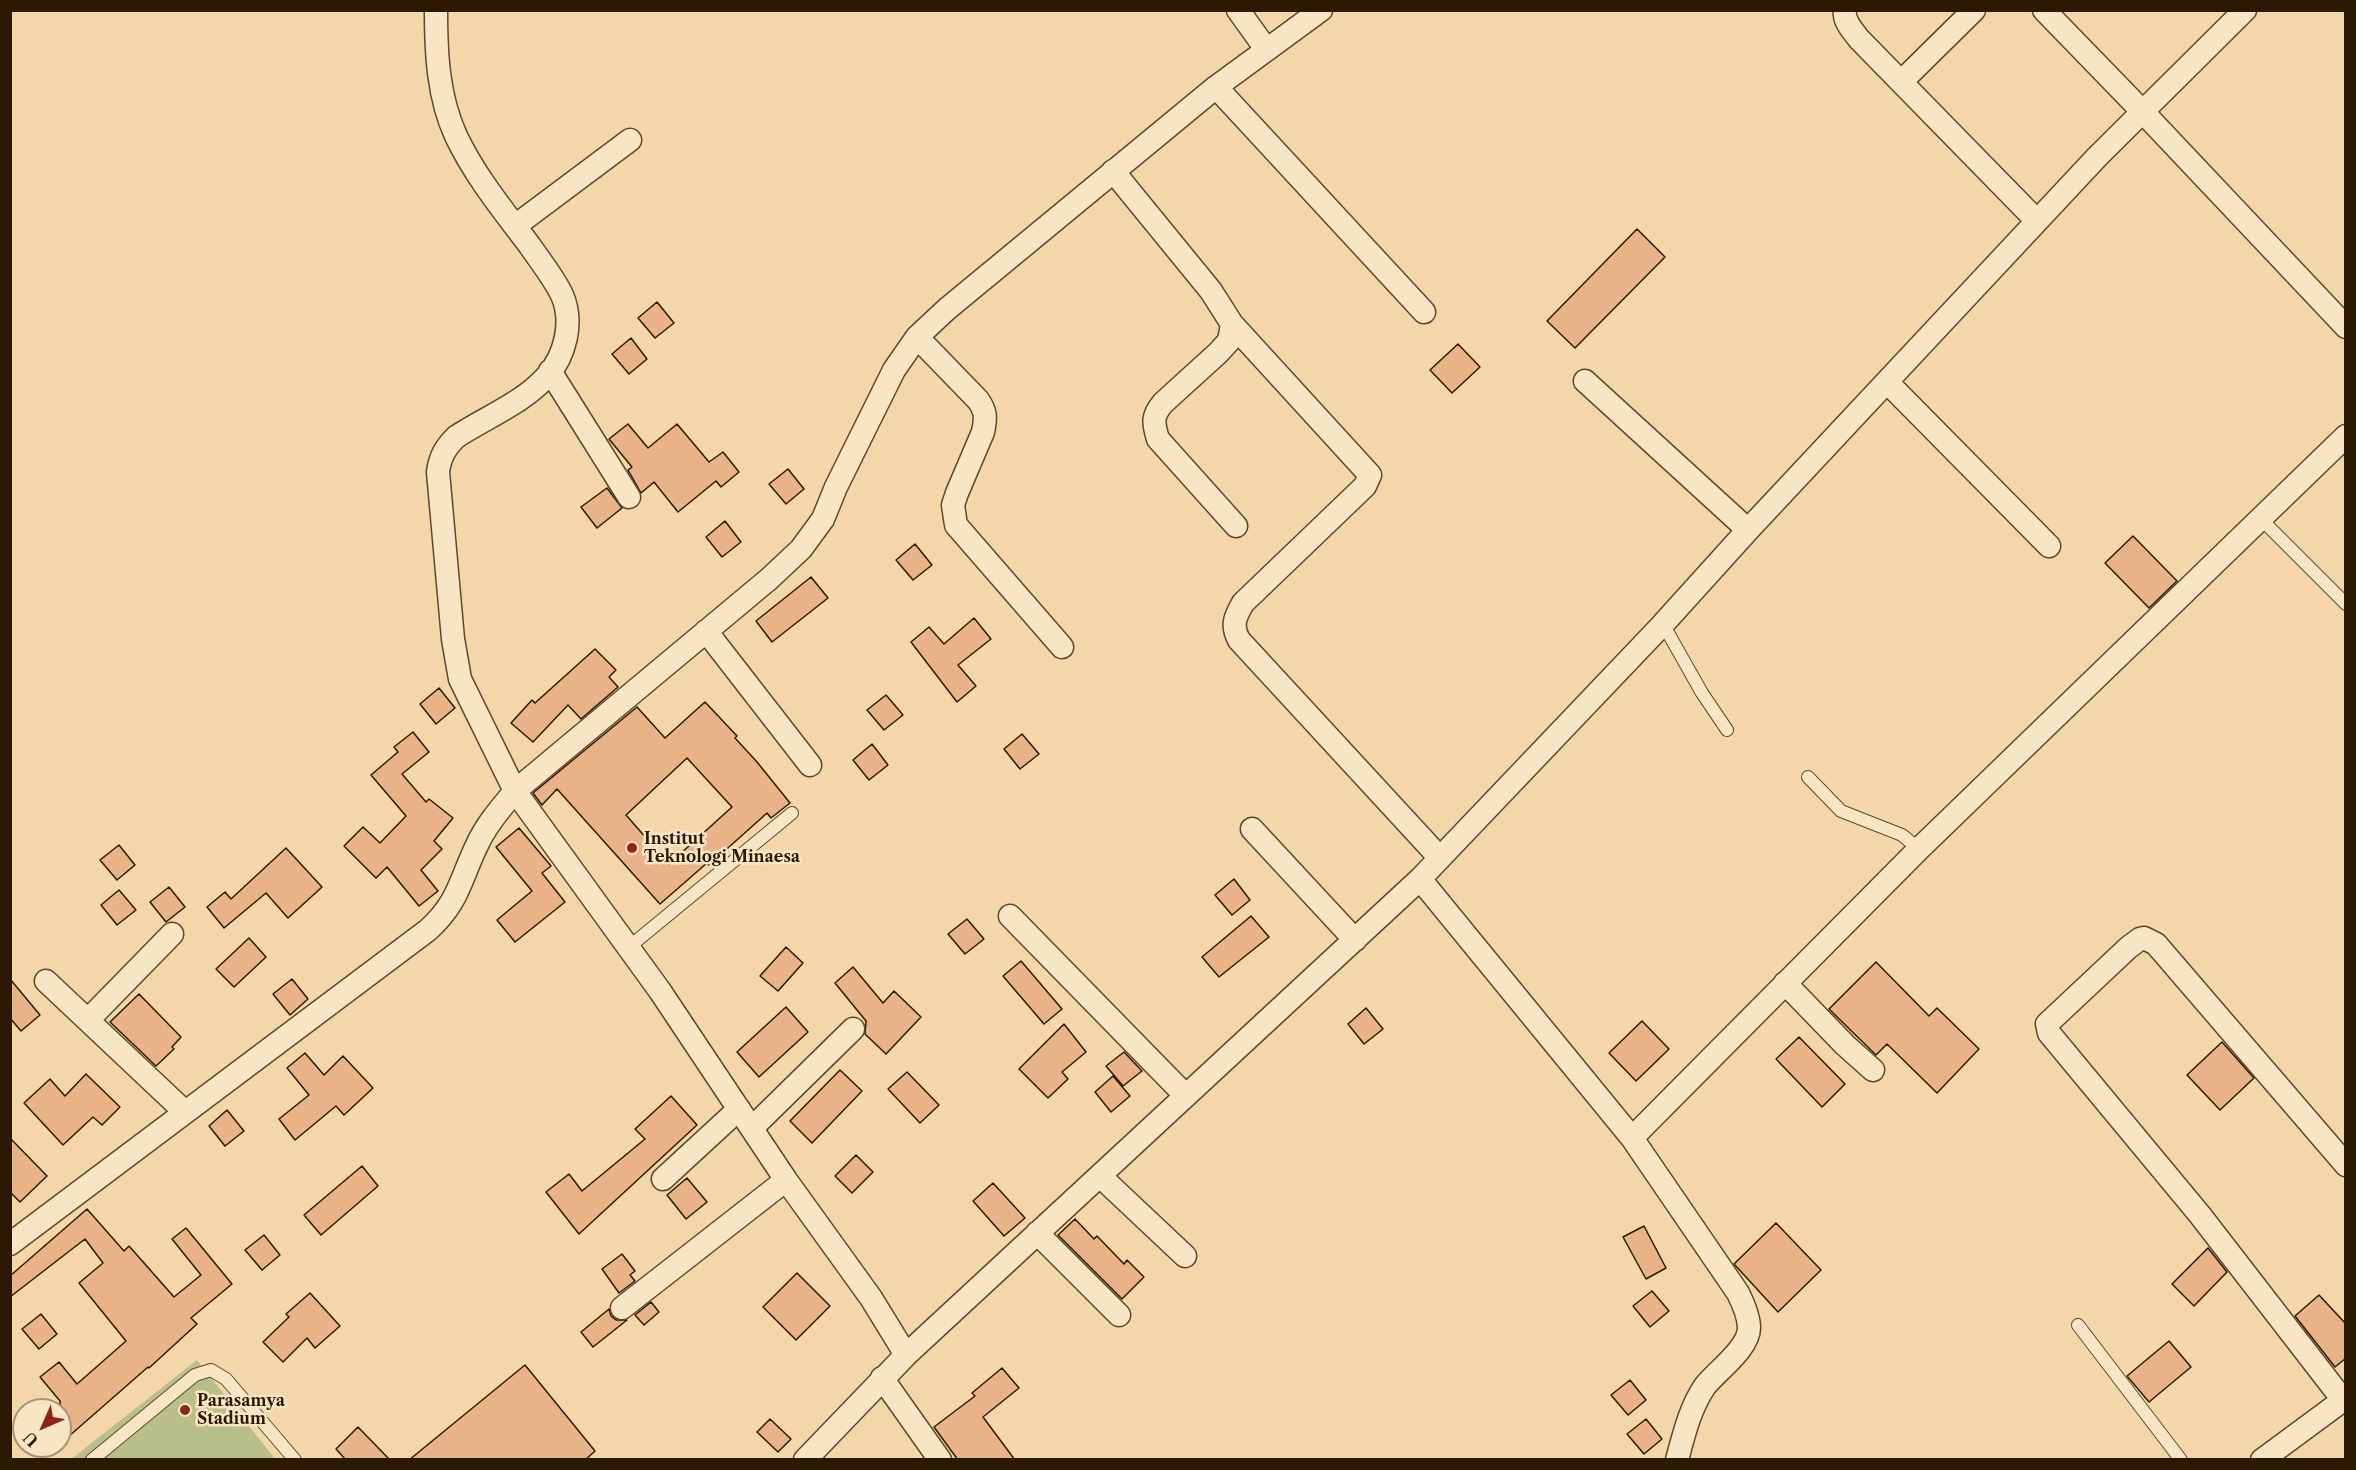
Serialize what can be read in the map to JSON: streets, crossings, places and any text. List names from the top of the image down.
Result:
{
  "places": ["Institut Teknologi Minaesa", "Parasamya Stadium"],
  "north": "bottom left"
}
